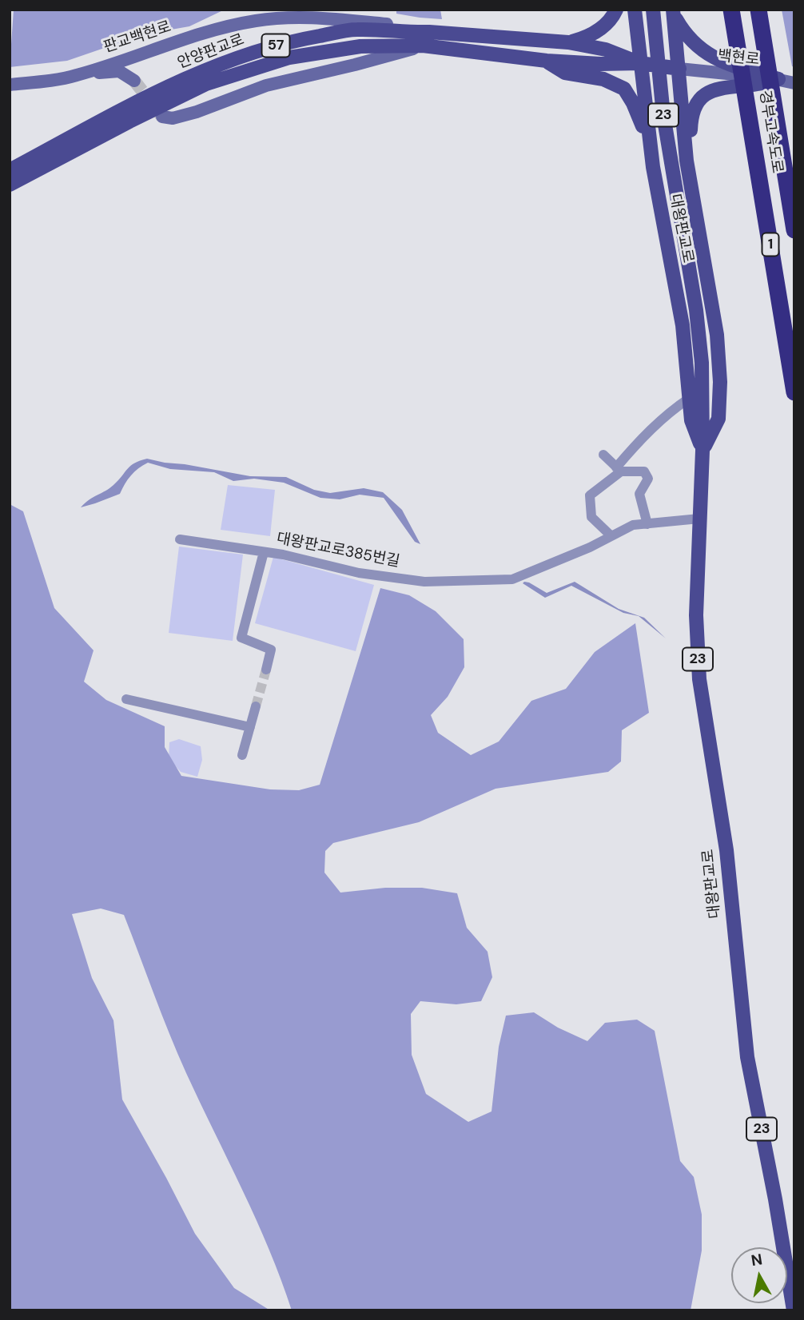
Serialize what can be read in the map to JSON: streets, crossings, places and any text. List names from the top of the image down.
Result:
{
  "streets": {
    "highway": ["경부고속도로", "1"],
    "main road": [
      "57",
      "안양판교로",
      "23",
      "대왕판교로"
    ],
    "street": ["판교백현로", "백현로", "대왕판교로385번길"]
  },
  "crossings": [
    ["판교백현로", "안양판교로"],
    ["57", "안양판교로"],
    ["안양판교로", "백현로"],
    ["안양판교로", "대왕판교로"],
    ["백현로", "대왕판교로"],
    ["대왕판교로", "대왕판교로385번길"]
  ],
  "north": "top"
}
